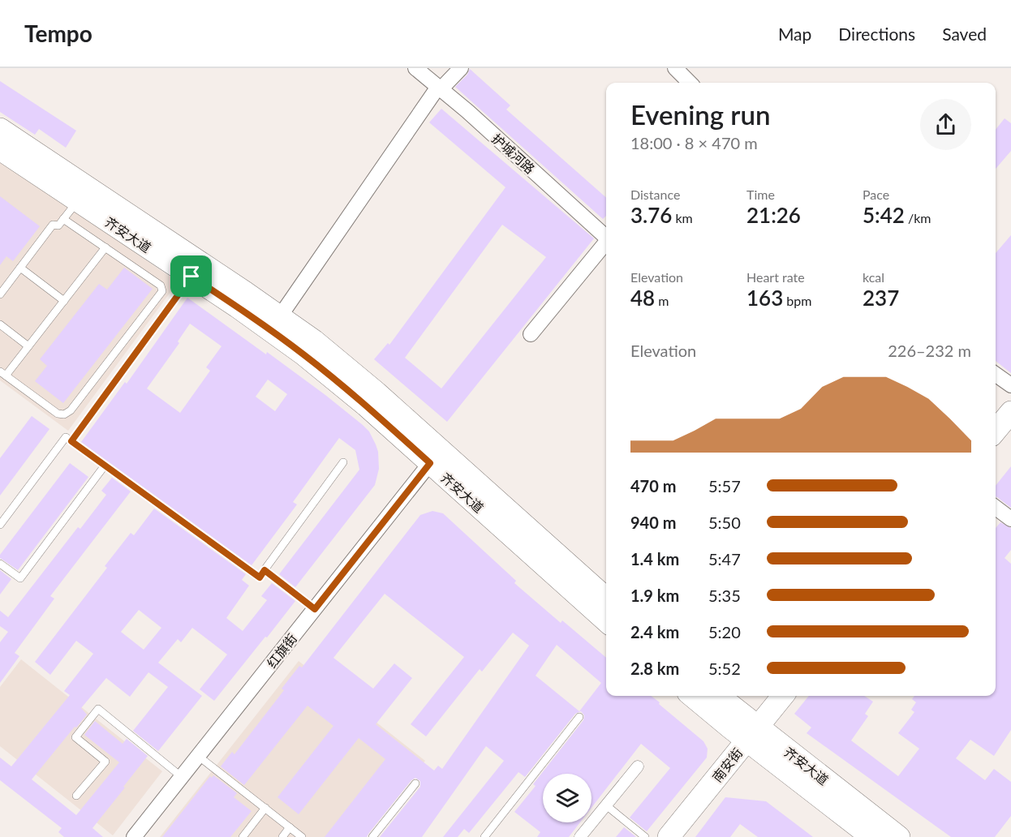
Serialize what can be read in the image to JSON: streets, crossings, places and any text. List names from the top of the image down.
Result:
{
  "streets": {
    "main road": ["齐安大道", "南安街"],
    "street": ["护城河路", "红旗街"]
  },
  "crossings": [
    ["齐安大道", "红旗街"],
    ["齐安大道", "南安街"]
  ],
  "page": {
    "header": "Tempo",
    "nav": ["Map", "Directions", "Saved"],
    "heading": ["Evening run", "18:00 · 8 × 470 m"],
    "stats": [
      ["Distance", "3.76 km"],
      ["Time", "21:26"],
      ["Pace", "5:42 /km"],
      ["Elevation", "48 m"],
      ["Heart rate", "163 bpm"],
      ["kcal", "237"]
    ],
    "chart": ["Elevation", "226–232 m"],
    "list": [
      {
        "name": "470 m",
        "note": "5:57"
      },
      {
        "name": "940 m",
        "note": "5:50"
      },
      {
        "name": "1.4 km",
        "note": "5:47"
      },
      {
        "name": "1.9 km",
        "note": "5:35"
      },
      {
        "name": "2.4 km",
        "note": "5:20"
      },
      {
        "name": "2.8 km",
        "note": "5:52"
      }
    ]
  }
}
